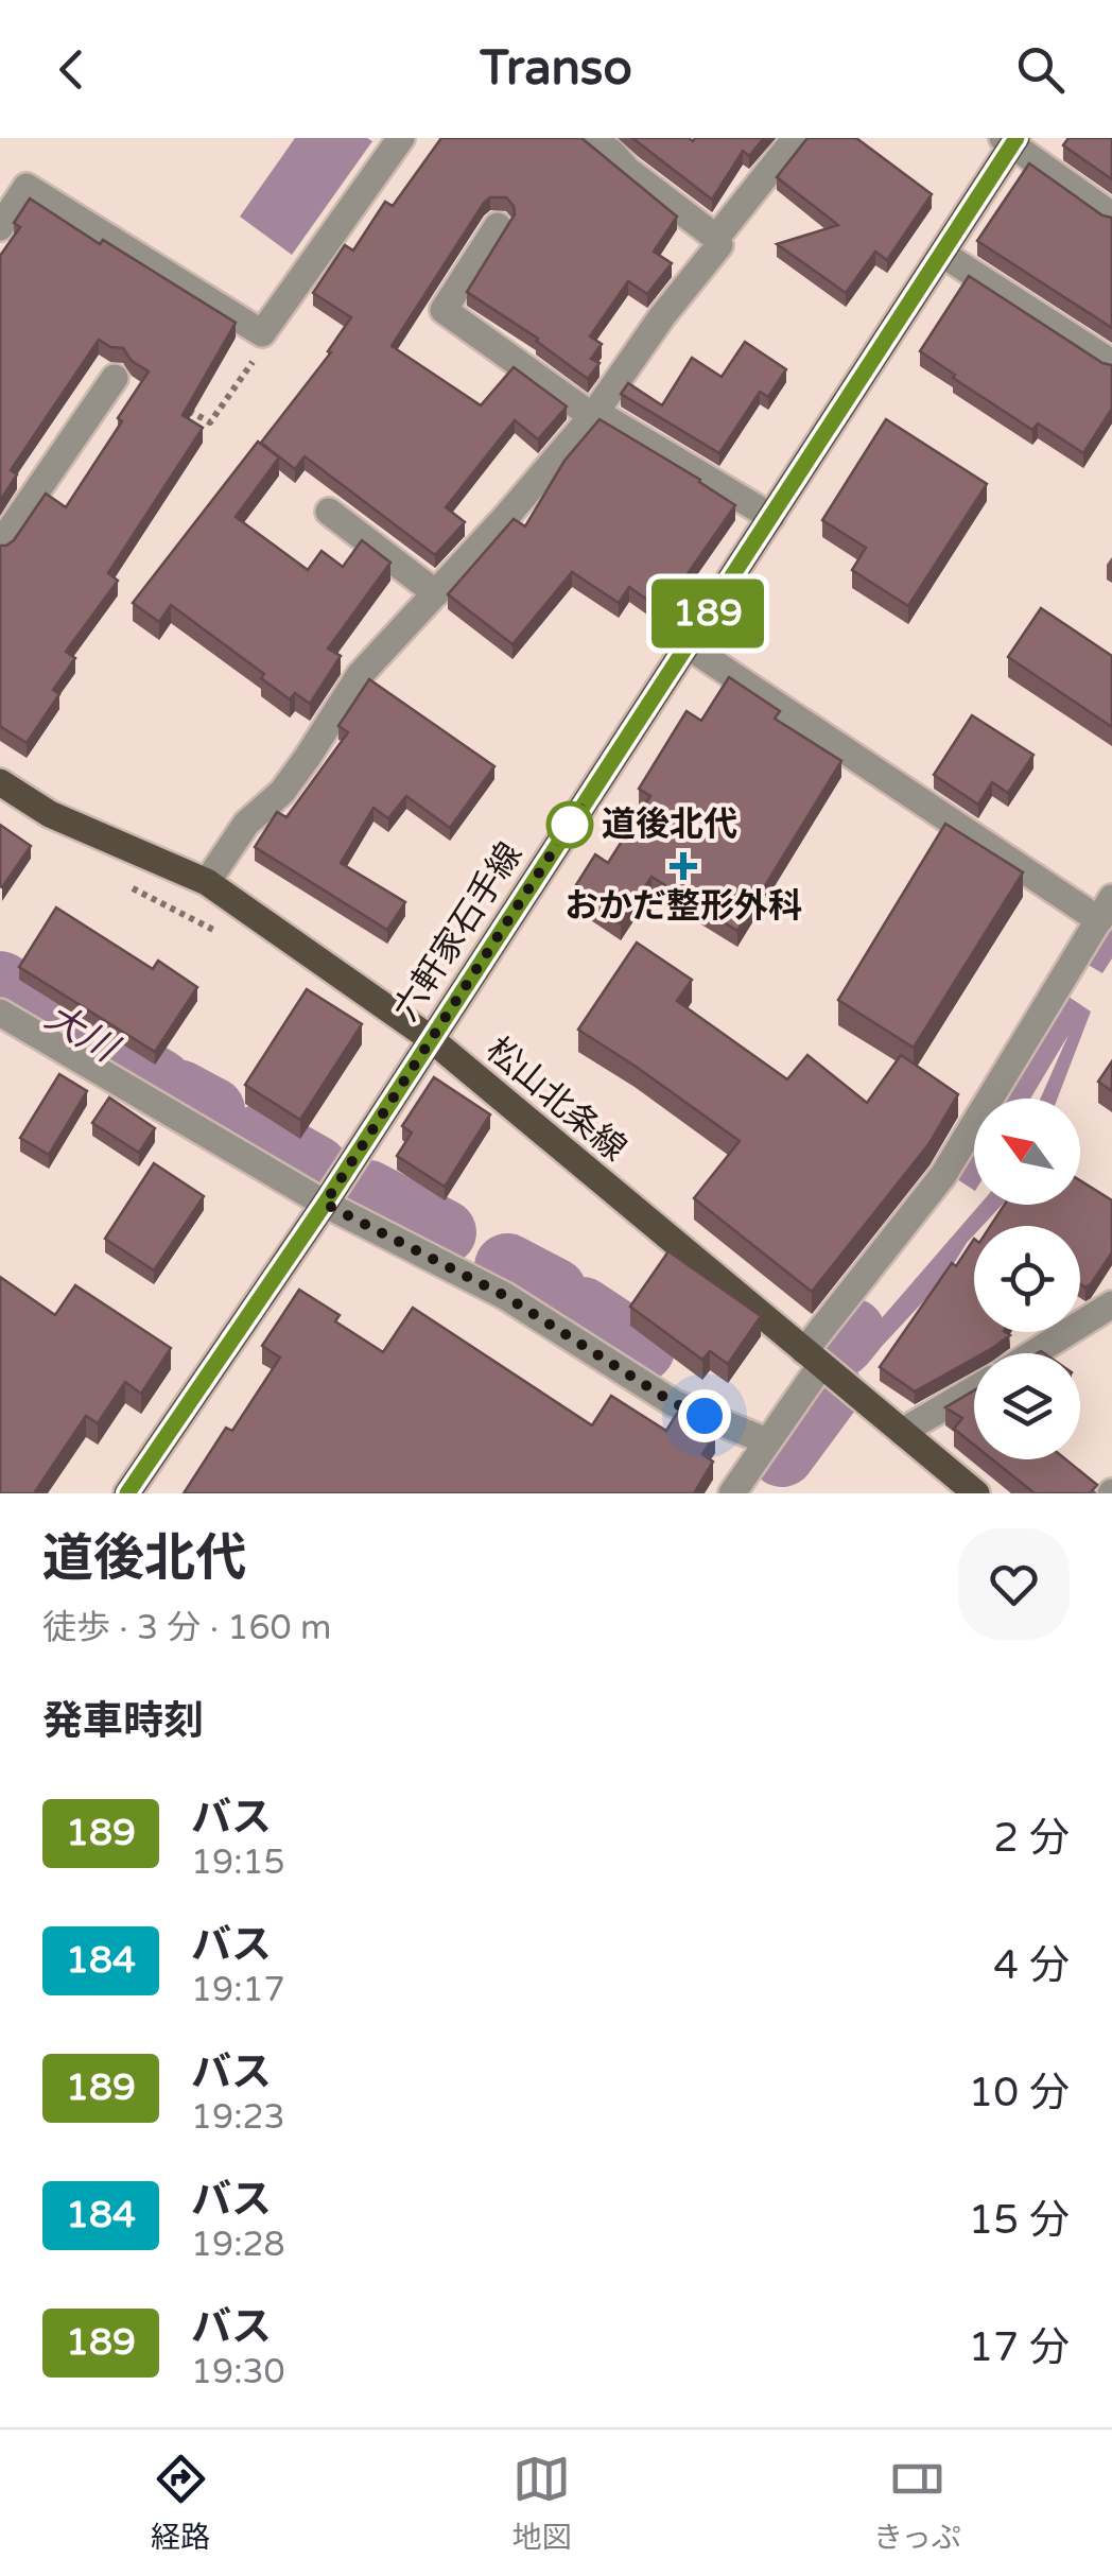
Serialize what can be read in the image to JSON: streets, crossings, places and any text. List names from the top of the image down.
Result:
{
  "streets": {
    "main road": ["六軒家石手線", "松山北条線"]
  },
  "crossings": [
    ["六軒家石手線", "松山北条線"]
  ],
  "water": ["大川"],
  "places": {
    "other": ["道後北代"],
    "health": ["おかだ整形外科"]
  },
  "lines": ["bus line 189"],
  "north": "top left",
  "page": {
    "header": "Transo",
    "on_map": "189",
    "heading": [
      ["道後北代", "徒歩 · 3 分 · 160 m"],
      "発車時刻"
    ],
    "list": [
      {
        "mark": "189",
        "name": "バス",
        "note": "19:15",
        "value": "2 分"
      },
      {
        "mark": "184",
        "name": "バス",
        "note": "19:17",
        "value": "4 分"
      },
      {
        "mark": "189",
        "name": "バス",
        "note": "19:23",
        "value": "10 分"
      },
      {
        "mark": "184",
        "name": "バス",
        "note": "19:28",
        "value": "15 分"
      },
      {
        "mark": "189",
        "name": "バス",
        "note": "19:30",
        "value": "17 分"
      }
    ],
    "tabs": ["経路", "地図", "きっぷ"]
  }
}
